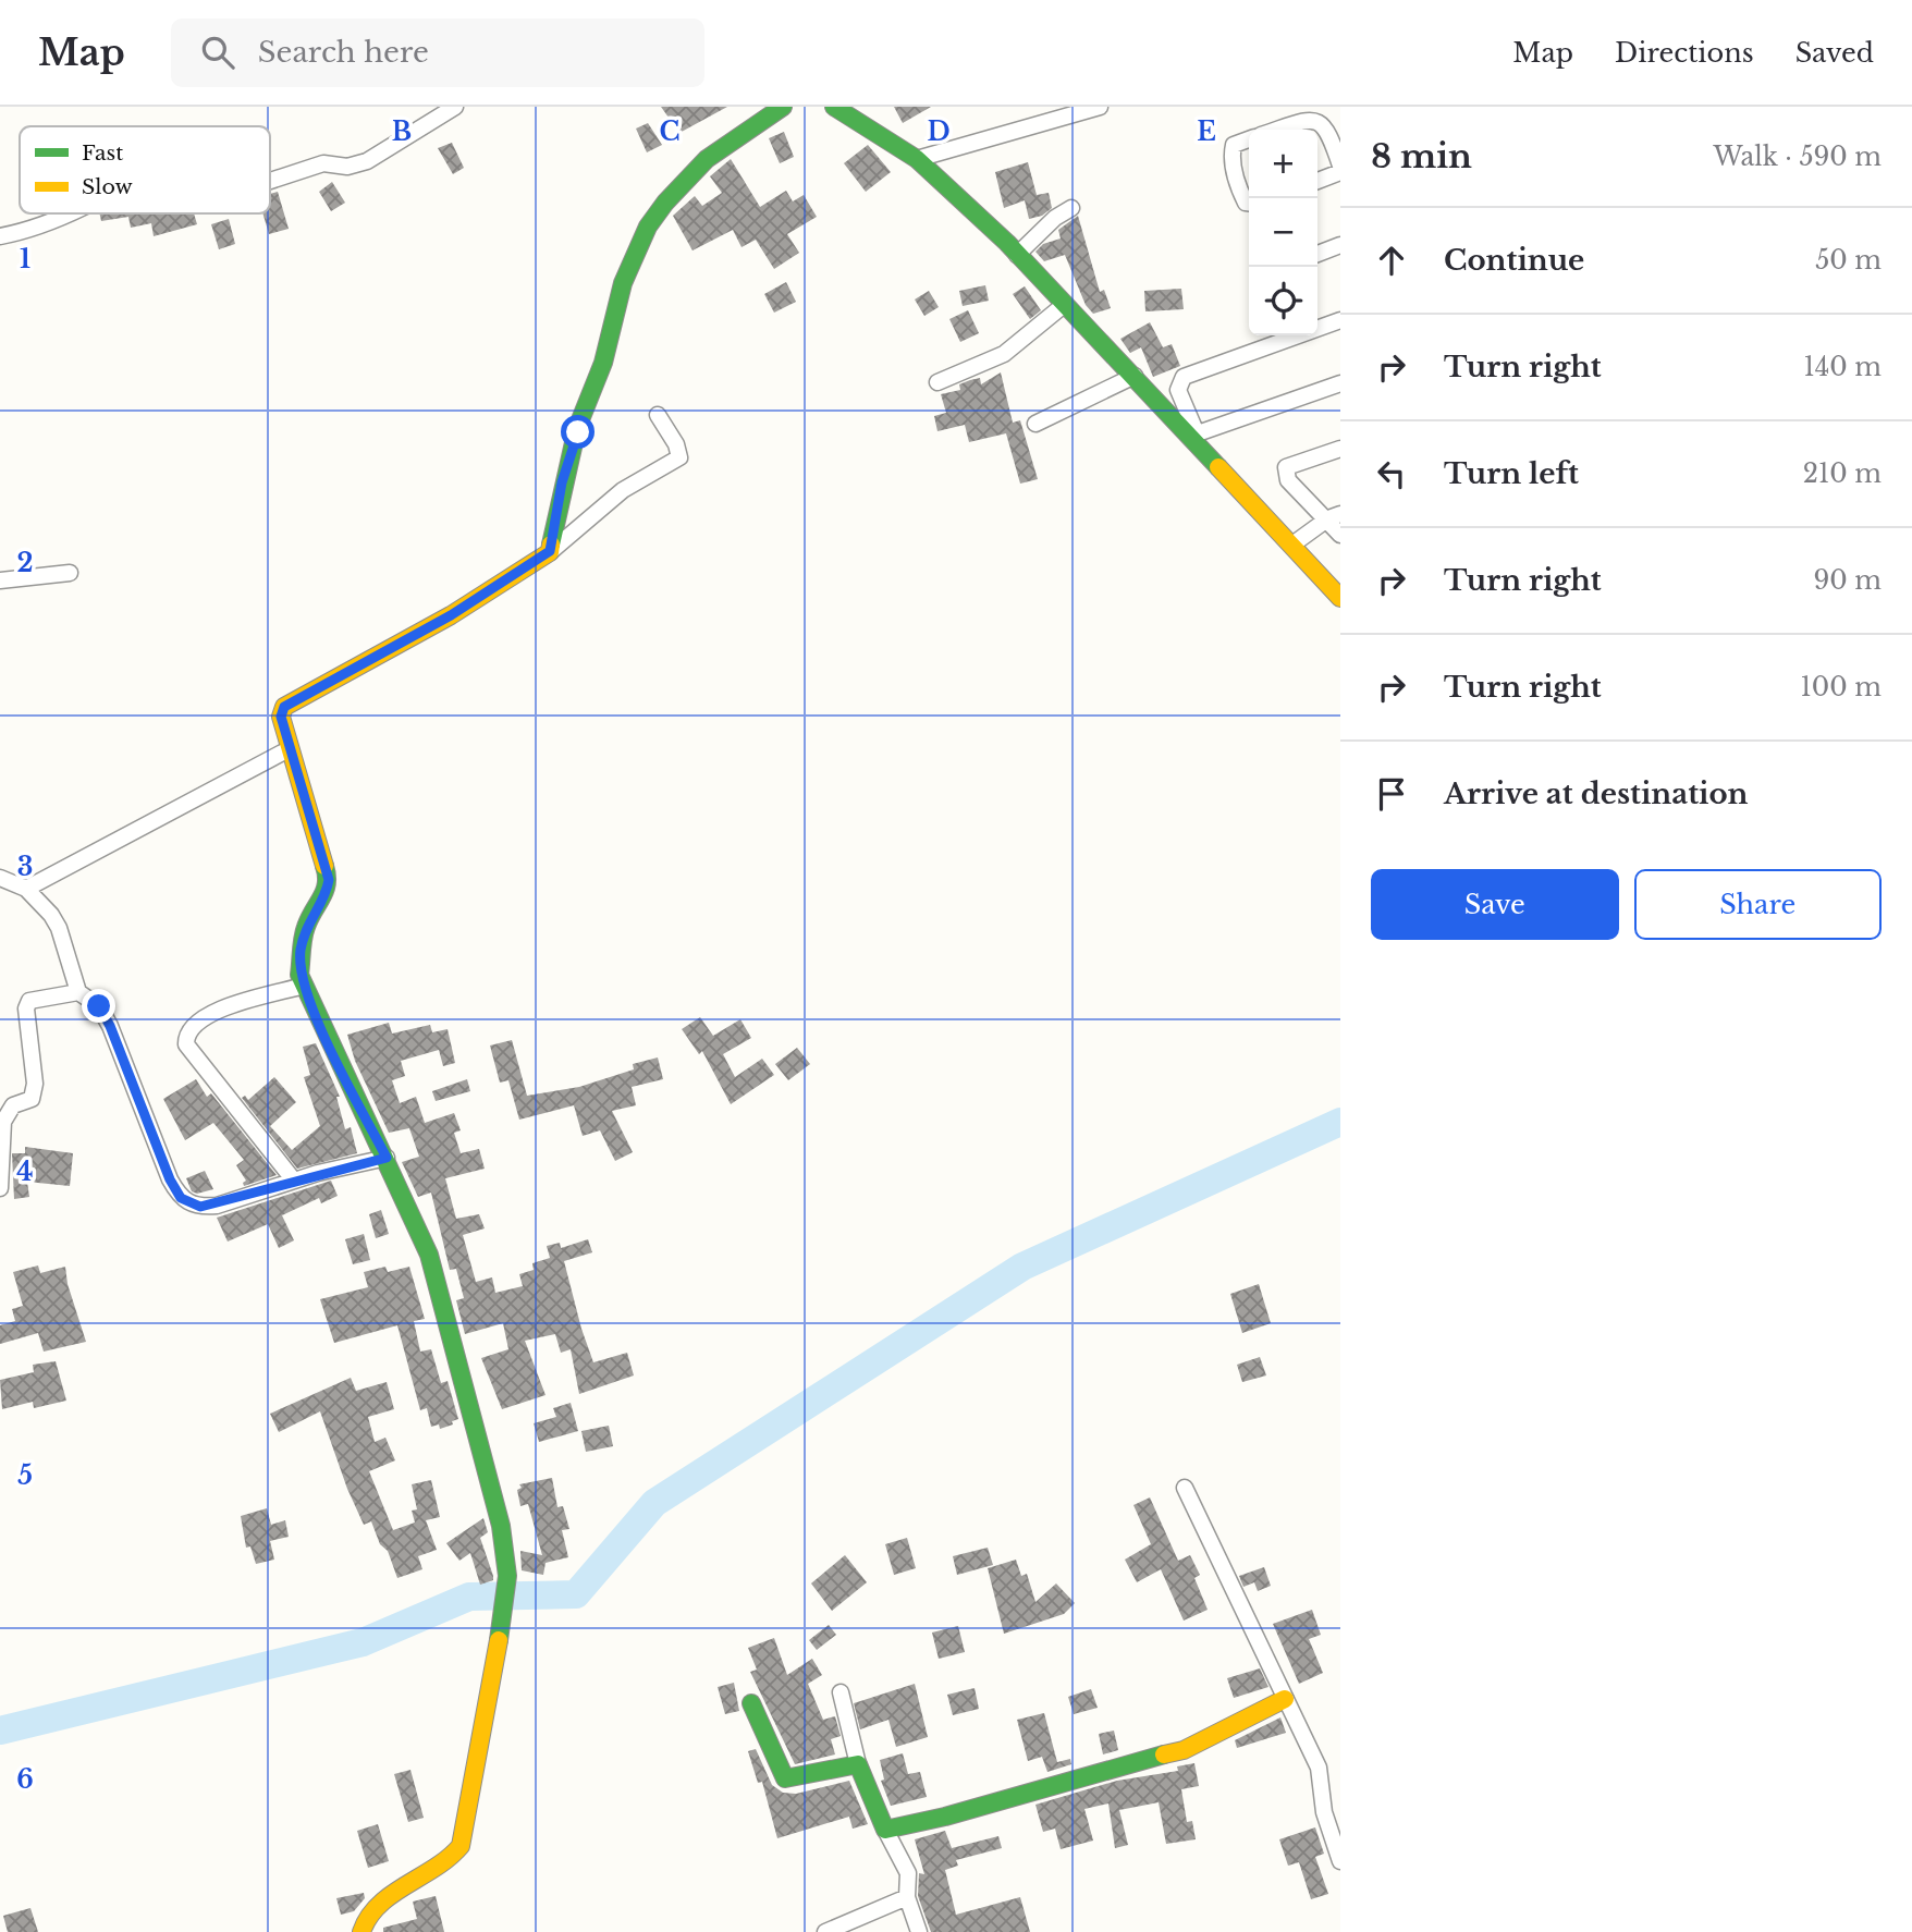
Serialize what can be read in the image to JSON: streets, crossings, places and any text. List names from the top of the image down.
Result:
{
  "legend": ["Fast", "Slow"],
  "page": {
    "header": "Map",
    "search": "Search here",
    "nav": ["Map", "Directions", "Saved"],
    "heading": ["8 min", "Walk · 590 m"],
    "map_buttons": ["+", "−"],
    "list": [
      ["Continue", "50 m"],
      ["Turn right", "140 m"],
      ["Turn left", "210 m"],
      ["Turn right", "90 m"],
      ["Turn right", "100 m"],
      "Arrive at destination"
    ],
    "buttons": ["Save", "Share"]
  },
  "grid": {
    "columns": [
      "B",
      "C",
      "D",
      "E"
    ],
    "rows": [
      "1",
      "2",
      "3",
      "4",
      "5",
      "6"
    ]
  }
}
